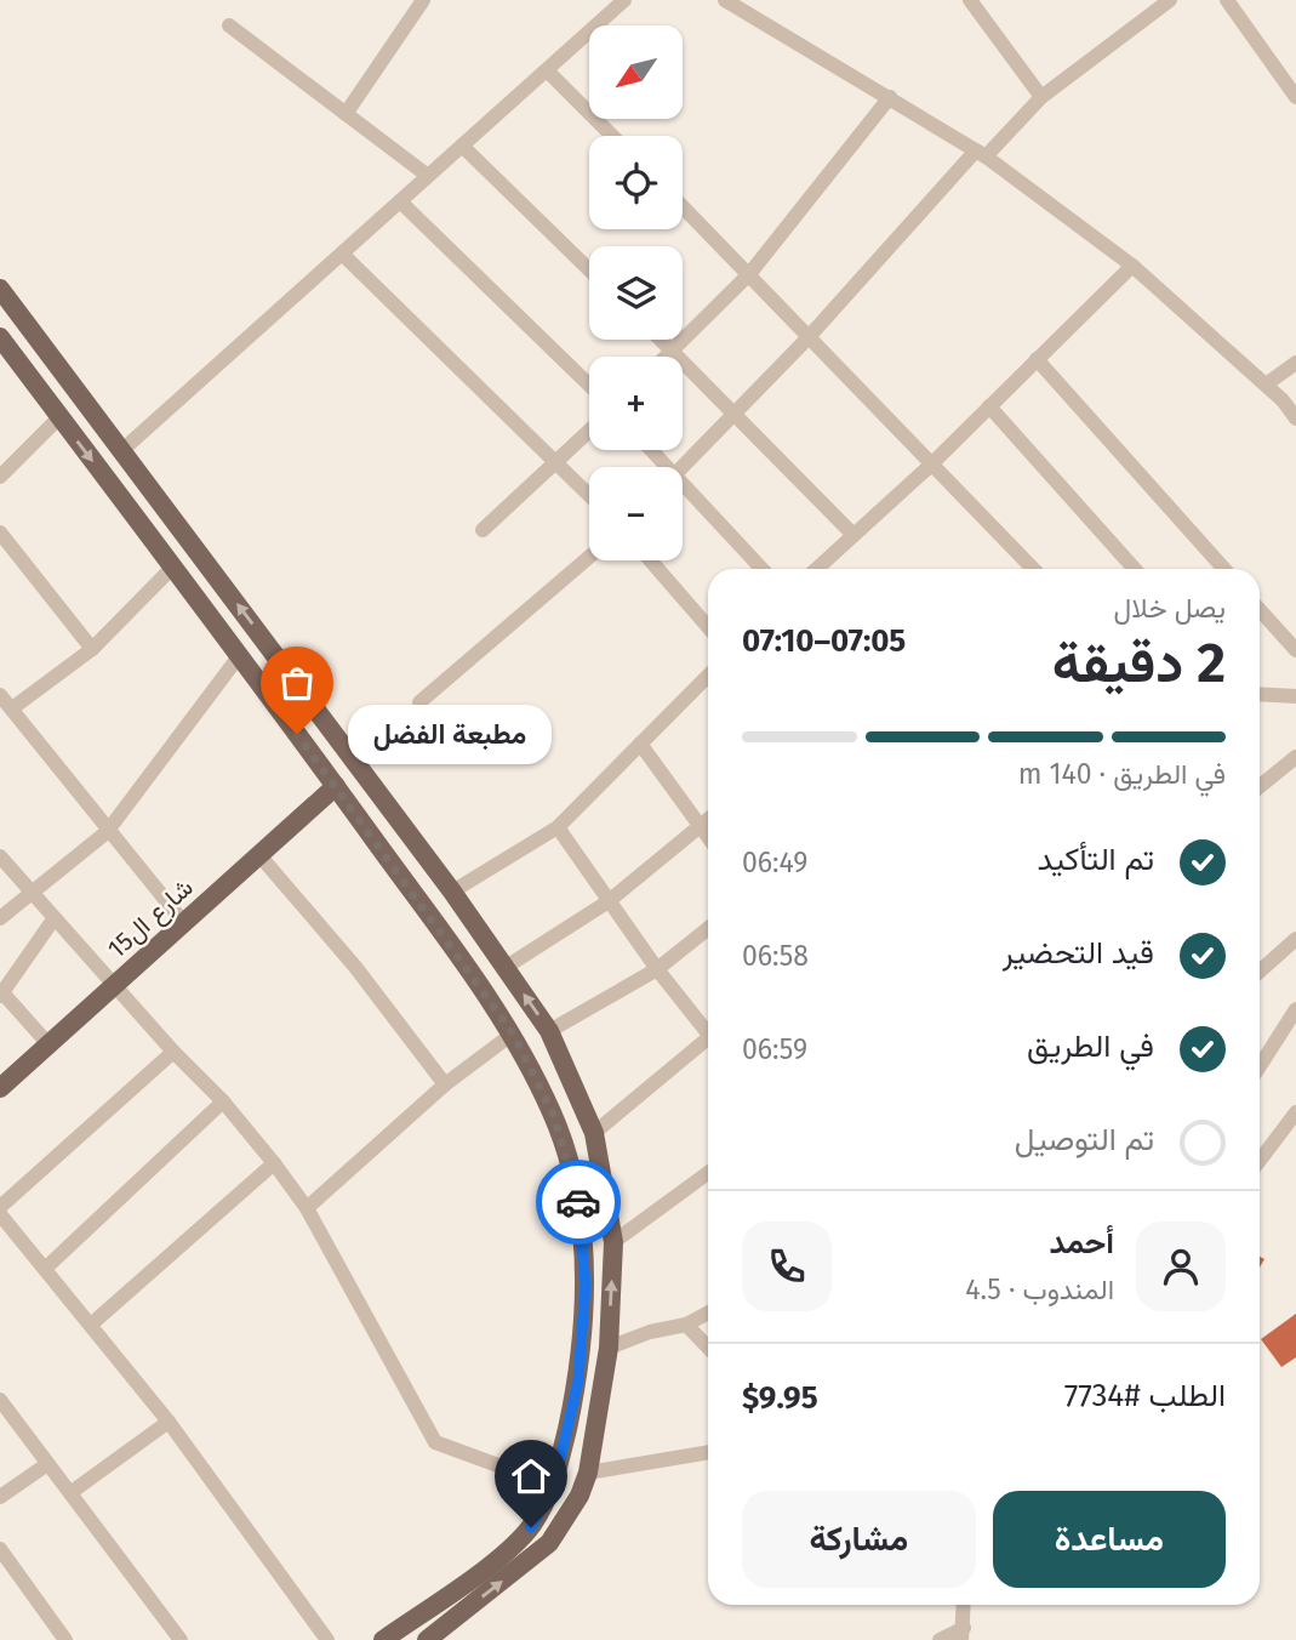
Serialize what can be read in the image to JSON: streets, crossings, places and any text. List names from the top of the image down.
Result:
{
  "streets": {
    "main road": ["شارع ال15"]
  },
  "places": ["مطبعة الفضل"],
  "north": "bottom left",
  "page": {
    "map_buttons": ["+", "−"],
    "heading": ["2 دقيقة", "يصل خلال", "07:05–07:10"],
    "panel": [
      "أحمد",
      "المندوب · 4.5",
      "الطلب #7734",
      "$9.95"
    ],
    "bubble": "مطبعة الفضل",
    "bar": "في الطريق · 140 m",
    "list": [
      ["تم التأكيد", "06:49"],
      ["قيد التحضير", "06:58"],
      ["في الطريق", "06:59"],
      "تم التوصيل"
    ],
    "buttons": ["مساعدة", "مشاركة"]
  }
}
